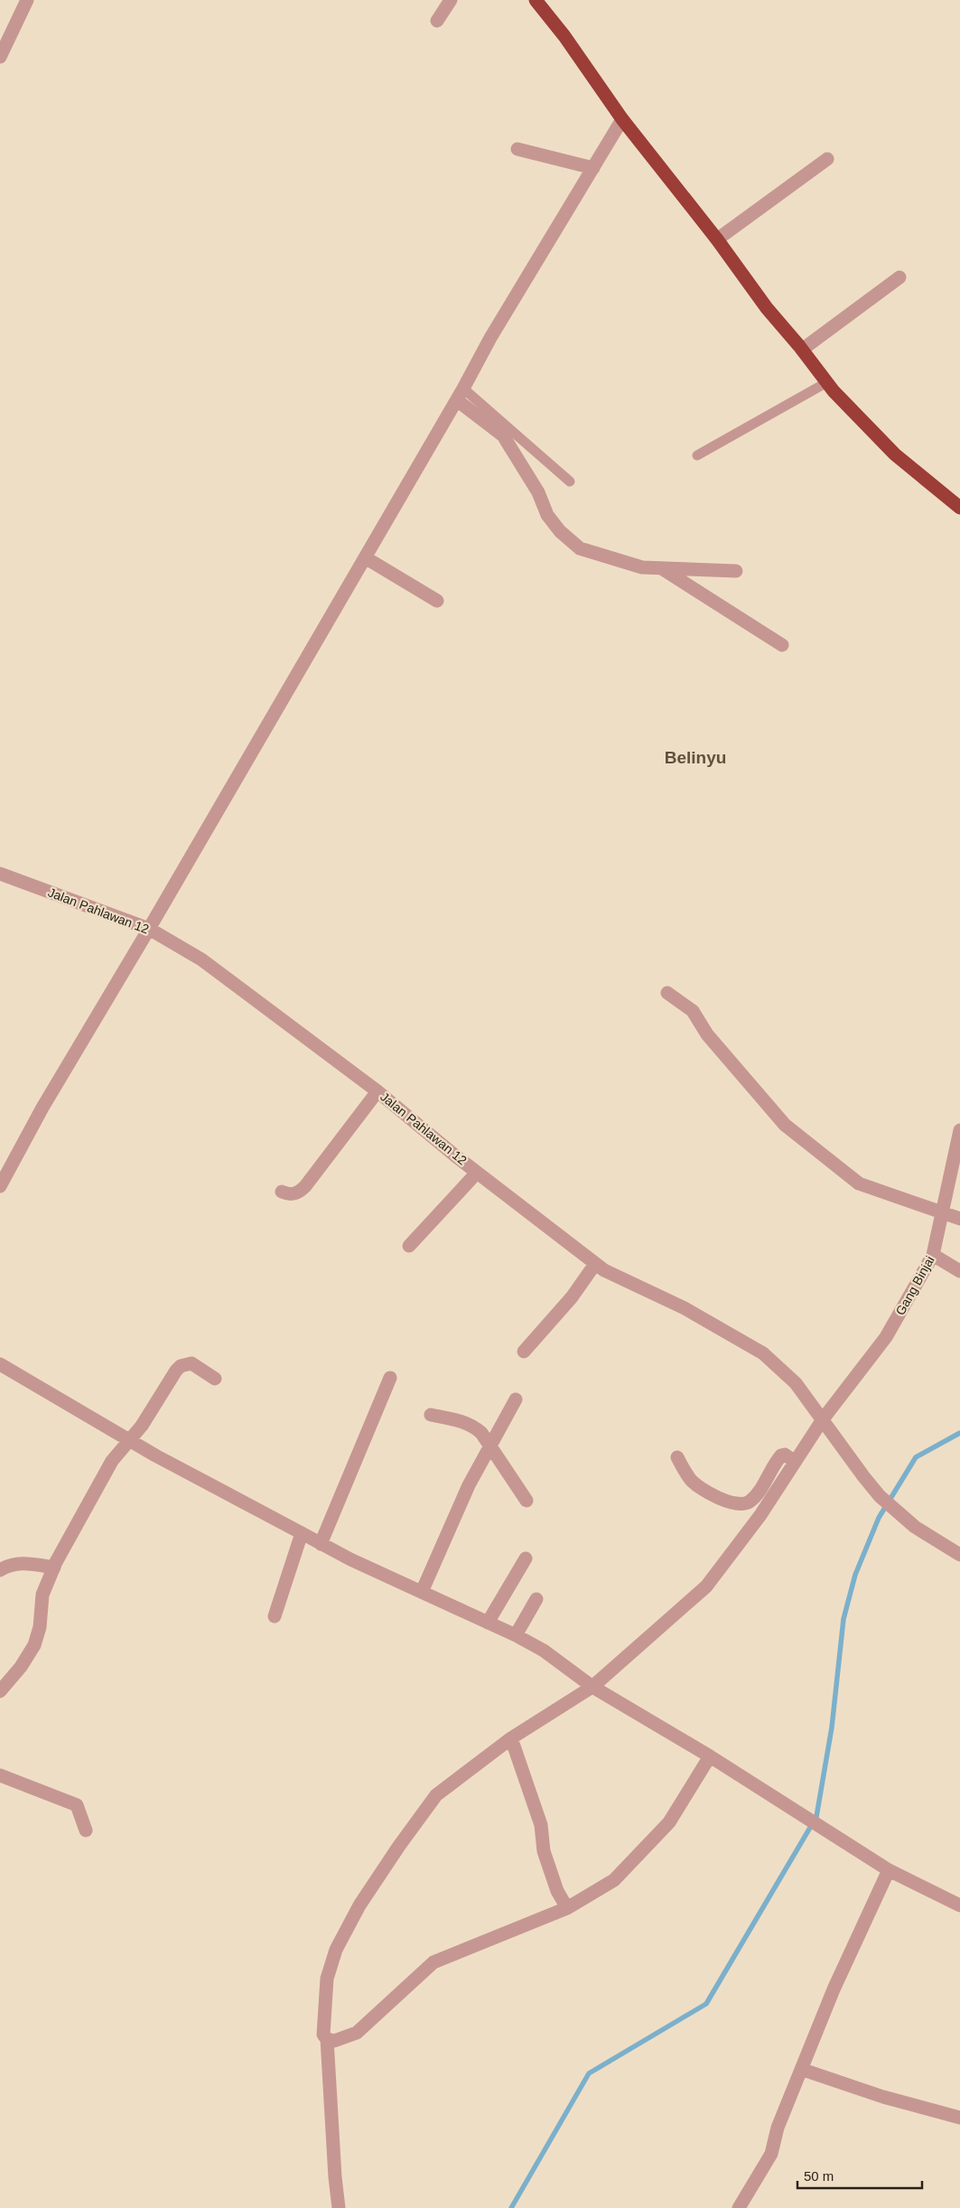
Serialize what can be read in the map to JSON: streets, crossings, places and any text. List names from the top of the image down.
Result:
{
  "streets": {
    "street": ["Jalan Pahlawan 12", "Gang Binjai"]
  },
  "crossings": [
    ["Jalan Pahlawan 12", "Gang Binjai"]
  ],
  "districts": ["Belinyu"],
  "scale_bar": "50 m"
}
